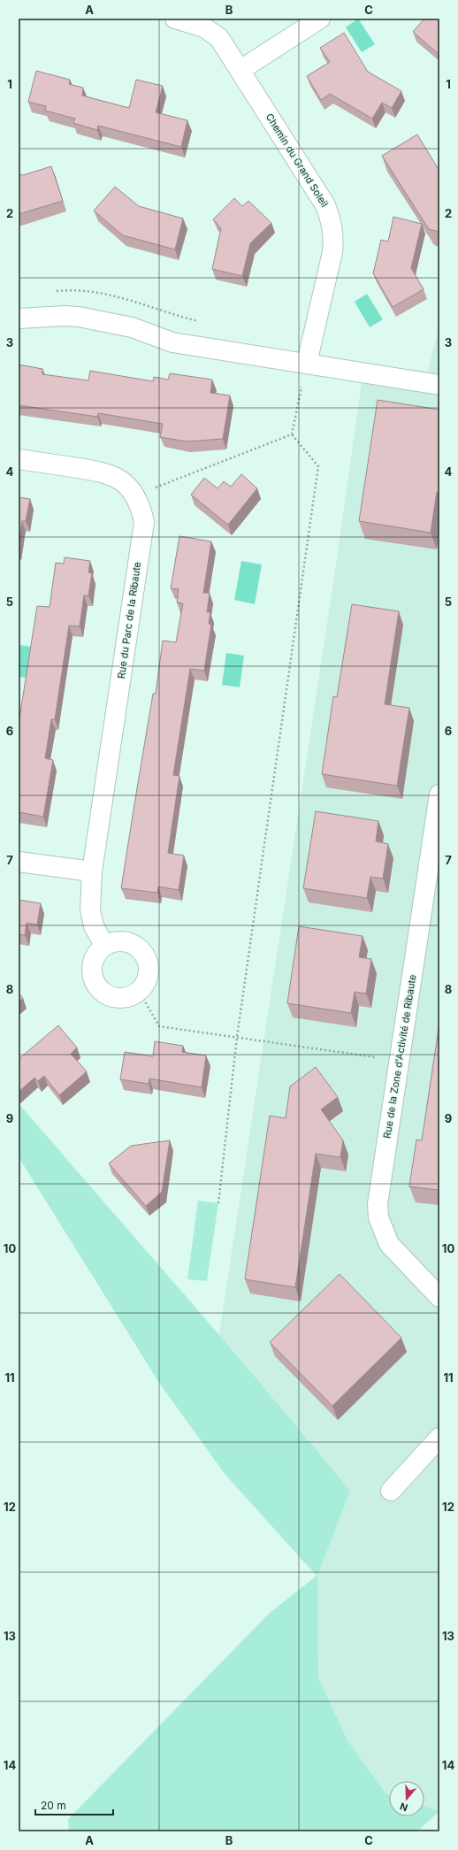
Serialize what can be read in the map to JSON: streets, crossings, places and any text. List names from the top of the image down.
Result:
{
  "streets": {
    "street": ["Chemin du Grand Soleil", "Rue du Parc de la Ribaute", "Rue de la Zone d'Activité de Ribaute"]
  },
  "scale_bar": "20 m",
  "north": "bottom",
  "grid": {
    "columns": ["A", "B", "C"],
    "rows": [
      "1",
      "2",
      "3",
      "4",
      "5",
      "6",
      "7",
      "8",
      "9",
      "10",
      "11",
      "12",
      "13",
      "14"
    ]
  }
}
